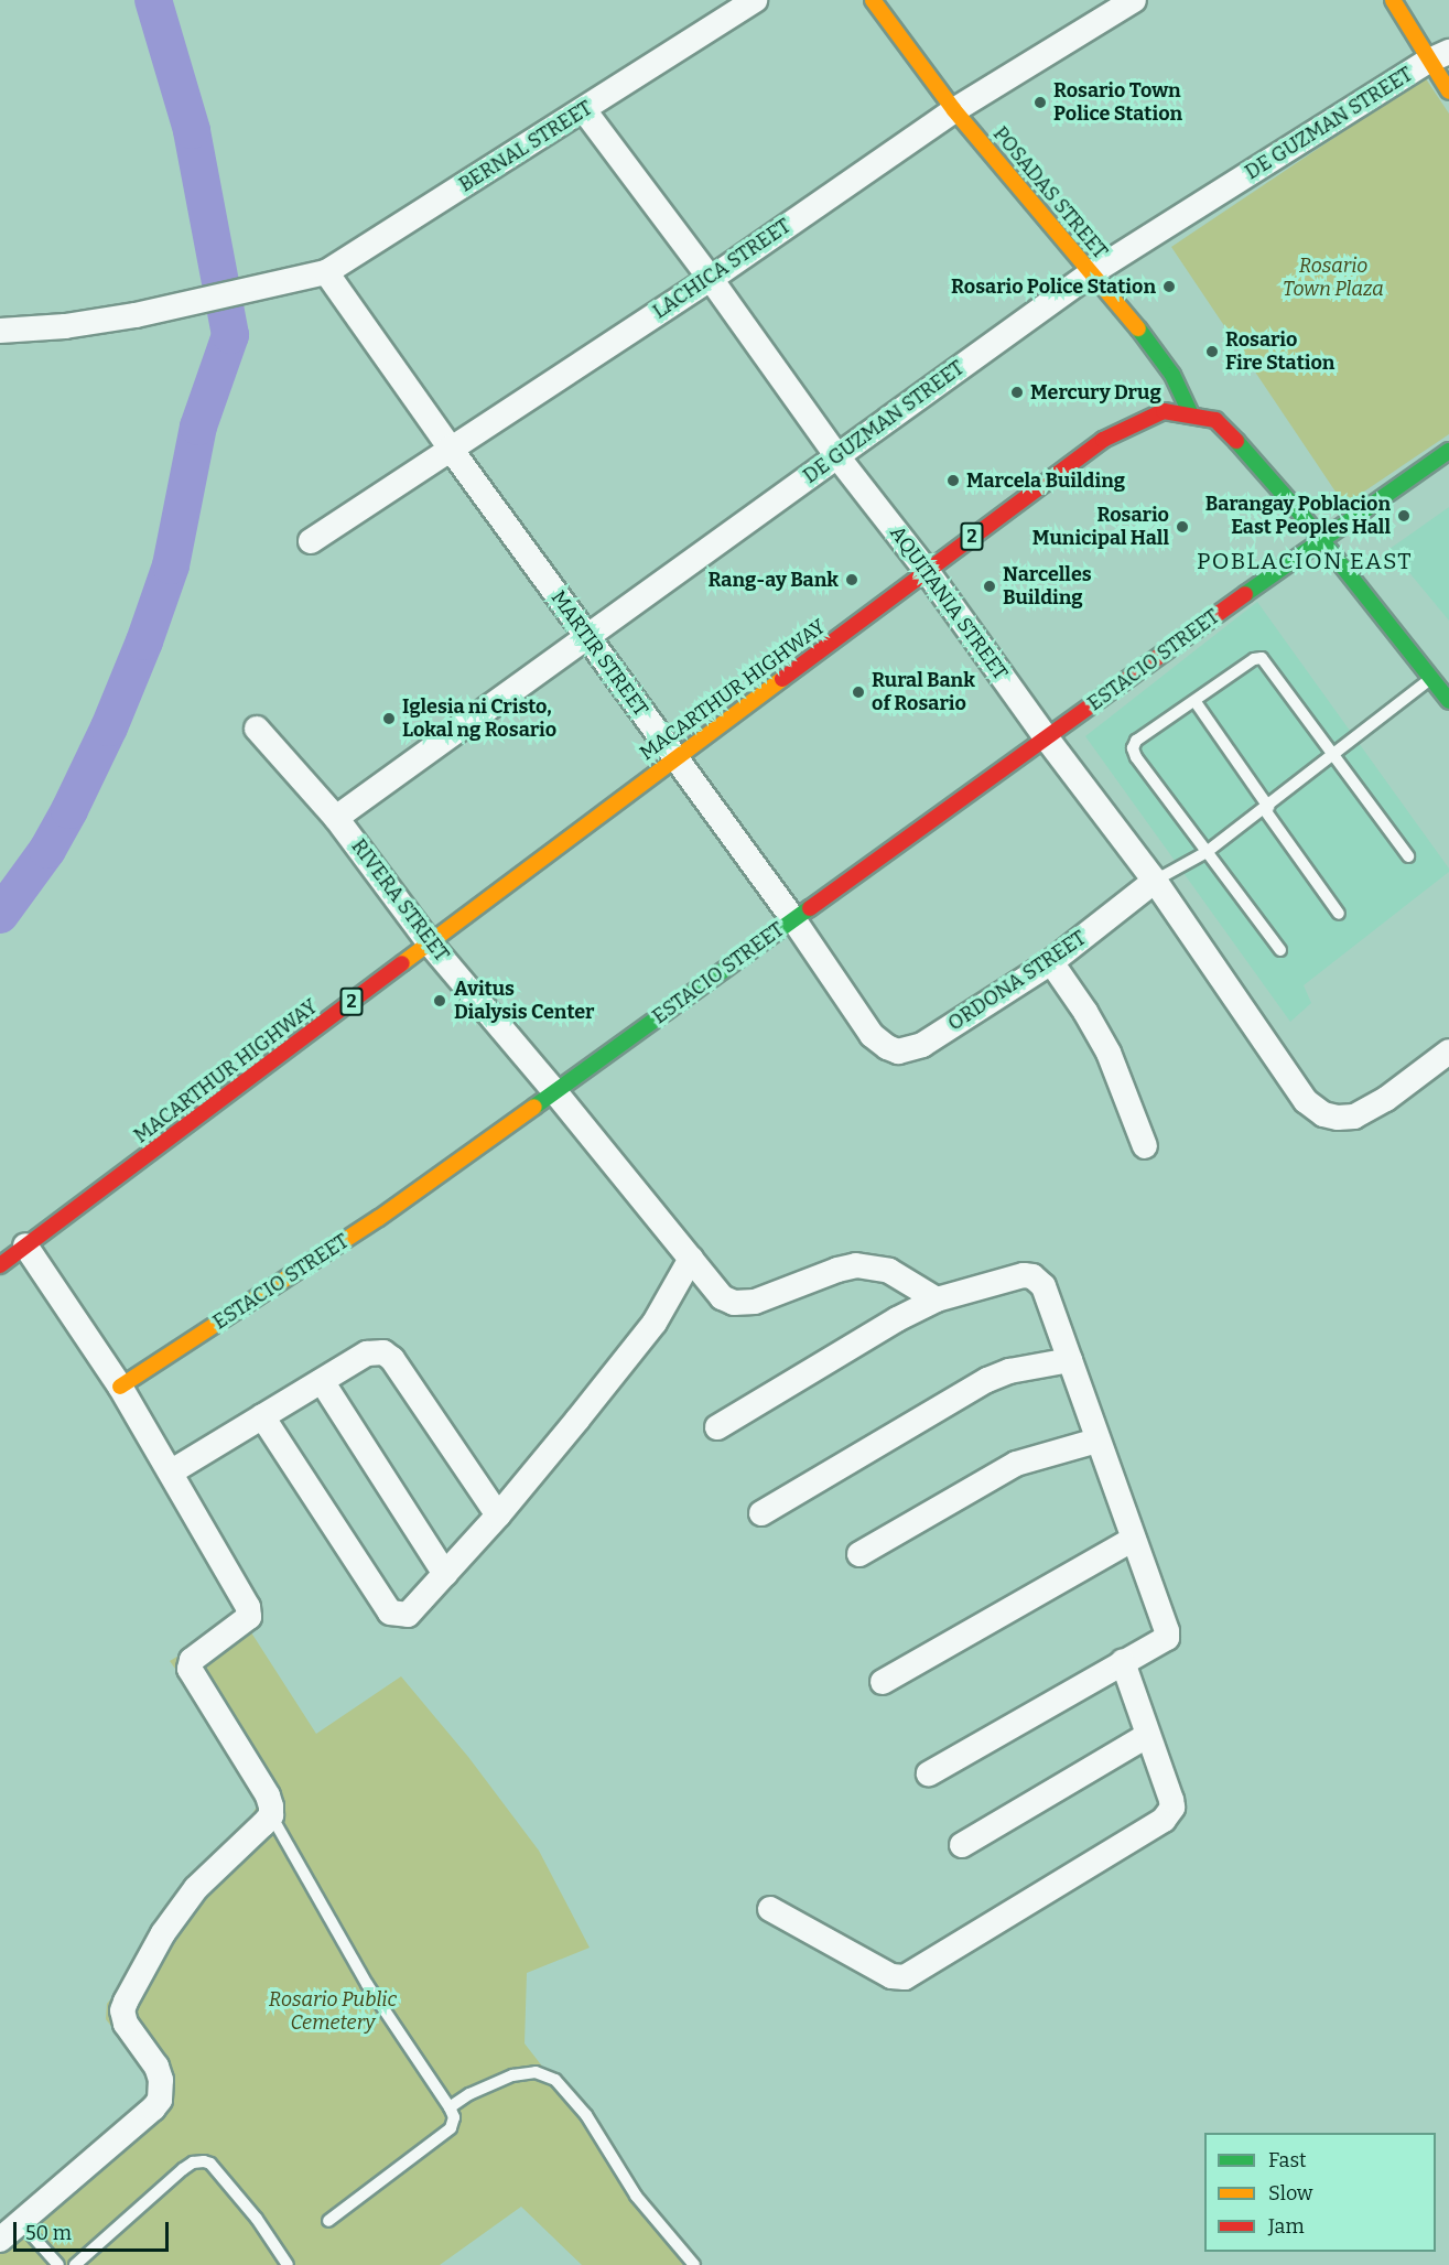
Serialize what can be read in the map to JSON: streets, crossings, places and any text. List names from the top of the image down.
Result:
{
  "streets": {
    "main road": [
      "POSADAS STREET",
      "2",
      "ESTACIO STREET",
      "MACARTHUR HIGHWAY"
    ],
    "street": [
      "DE GUZMAN STREET",
      "BERNAL STREET",
      "LACHICA STREET",
      "AQUITANIA STREET",
      "MARTIR STREET",
      "RIVERA STREET",
      "ORDONA STREET"
    ]
  },
  "crossings": [
    ["DE GUZMAN STREET", "POSADAS STREET"],
    ["DE GUZMAN STREET", "AQUITANIA STREET"],
    ["DE GUZMAN STREET", "MARTIR STREET"],
    ["DE GUZMAN STREET", "RIVERA STREET"],
    ["BERNAL STREET", "AQUITANIA STREET"],
    ["BERNAL STREET", "MARTIR STREET"],
    ["POSADAS STREET", "LACHICA STREET"],
    ["POSADAS STREET", "MACARTHUR HIGHWAY"],
    ["LACHICA STREET", "AQUITANIA STREET"],
    ["LACHICA STREET", "MARTIR STREET"],
    ["AQUITANIA STREET", "ESTACIO STREET"],
    ["AQUITANIA STREET", "MACARTHUR HIGHWAY"],
    ["AQUITANIA STREET", "ORDONA STREET"],
    ["MARTIR STREET", "ESTACIO STREET"],
    ["MARTIR STREET", "MACARTHUR HIGHWAY"],
    ["MARTIR STREET", "ORDONA STREET"],
    ["ESTACIO STREET", "MACARTHUR HIGHWAY"],
    ["ESTACIO STREET", "RIVERA STREET"],
    ["MACARTHUR HIGHWAY", "RIVERA STREET"]
  ],
  "districts": ["POBLACION EAST"],
  "parks": ["Rosario Town Plaza", "Rosario Public Cemetery"],
  "places": [
    "Rosario Town Police Station",
    "Rosario Police Station",
    "Rosario Fire Station",
    "Mercury Drug",
    "Marcela Building",
    "Barangay Poblacion East Peoples Hall",
    "Rosario Municipal Hall",
    "Rang-ay Bank",
    "Narcelles Building",
    "Rural Bank of Rosario",
    "Iglesia ni Cristo, Lokal ng Rosario",
    "Avitus Dialysis Center"
  ],
  "legend": ["Fast", "Slow", "Jam"],
  "scale_bar": "50 m"
}
